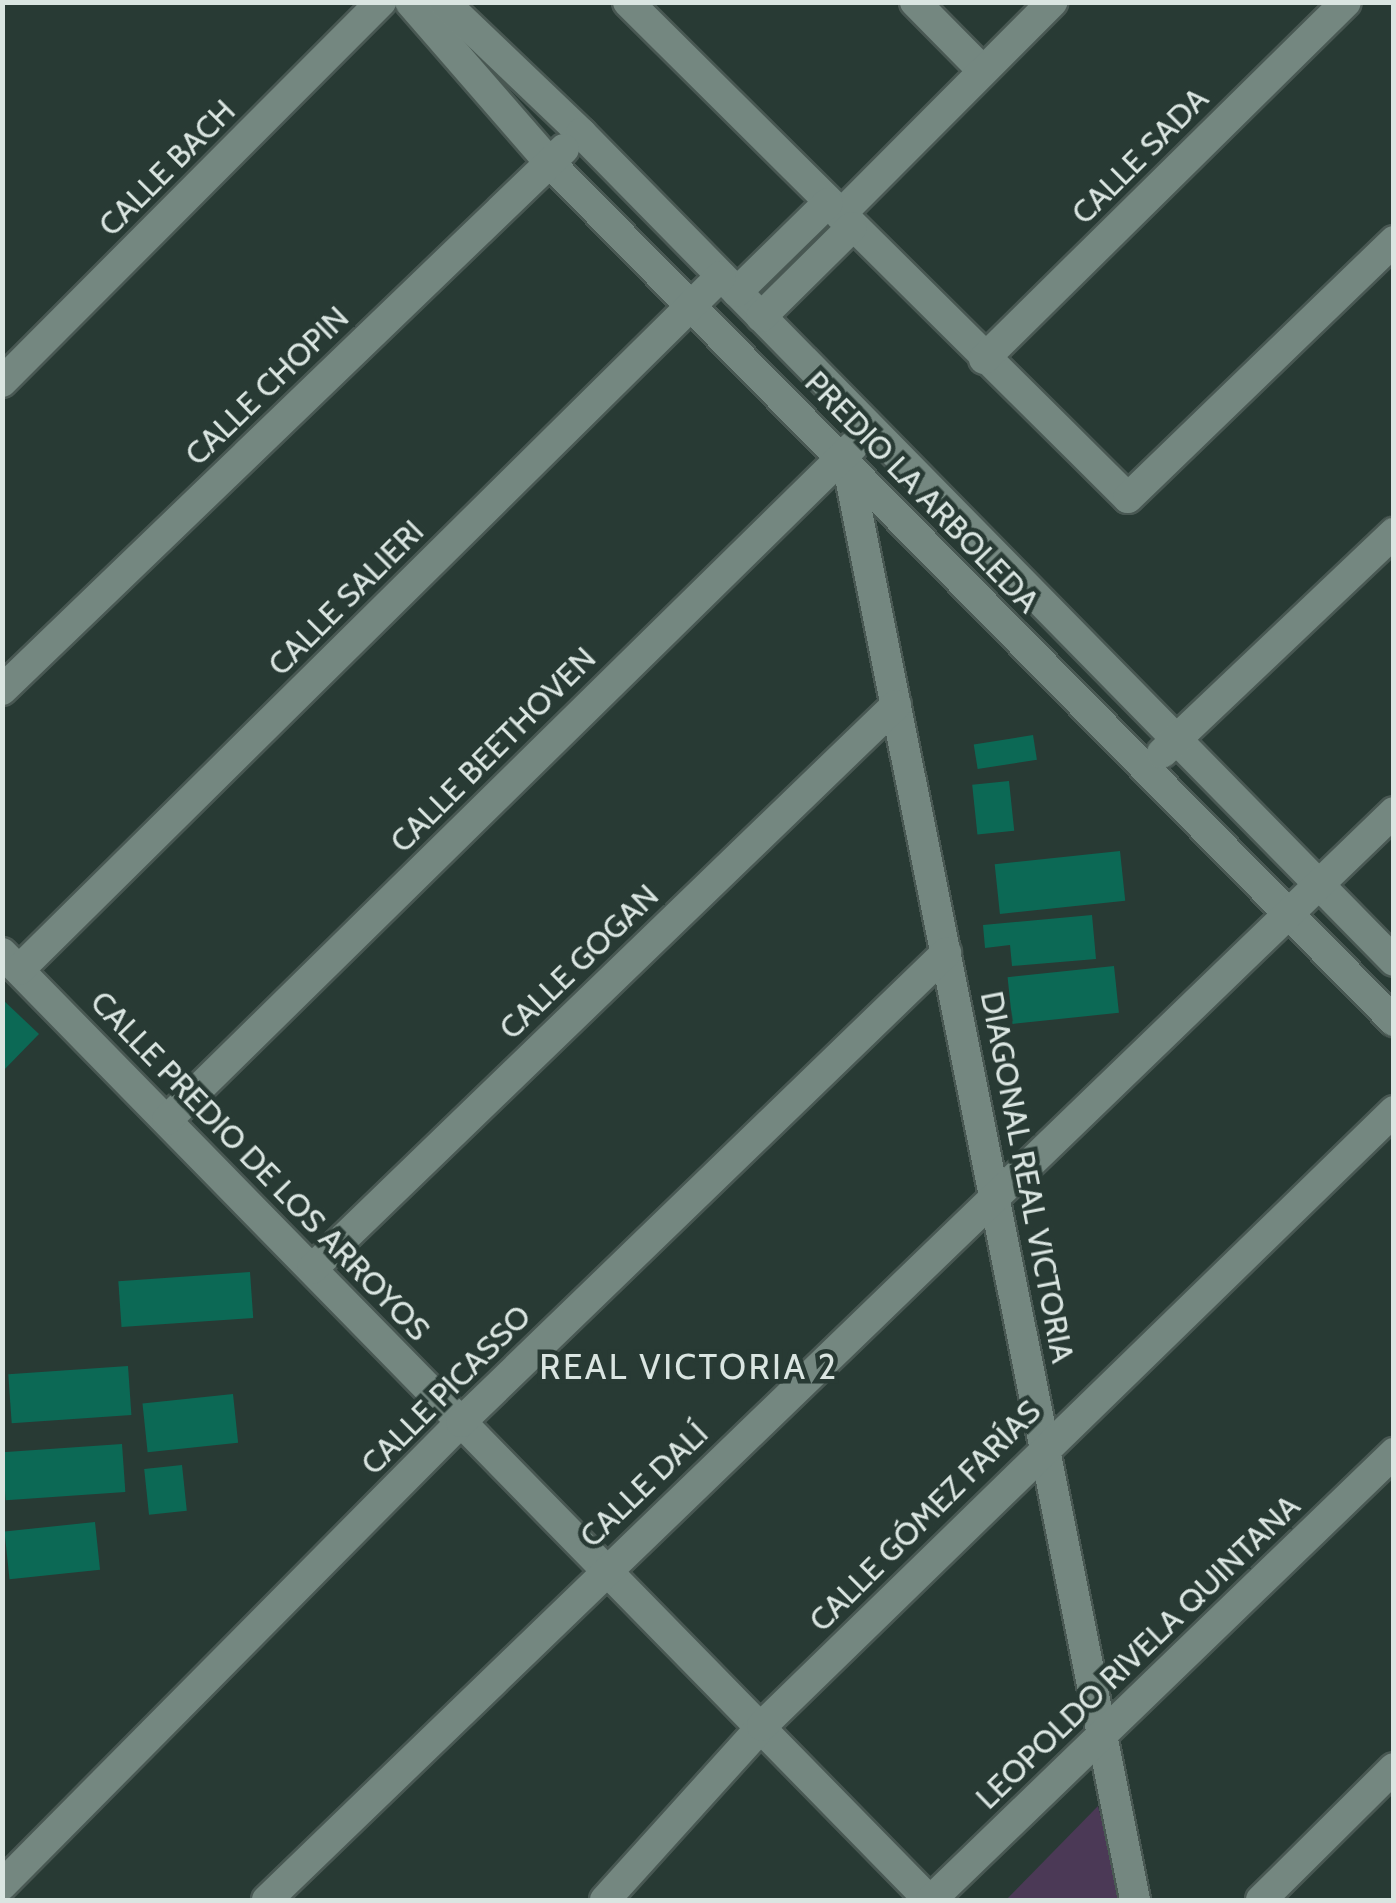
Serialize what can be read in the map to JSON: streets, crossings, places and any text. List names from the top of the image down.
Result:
{
  "streets": {
    "street": [
      "CALLE SADA",
      "CALLE BACH",
      "CALLE CHOPIN",
      "PREDIO LA ARBOLEDA",
      "CALLE SALIERI",
      "CALLE BEETHOVEN",
      "CALLE GOGAN",
      "CALLE PREDIO DE LOS ARROYOS",
      "DIAGONAL REAL VICTORIA",
      "CALLE PICASSO",
      "CALLE DALÍ",
      "CALLE GÓMEZ FARÍAS",
      "LEOPOLDO RIVELA QUINTANA"
    ]
  },
  "crossings": [
    ["CALLE CHOPIN", "PREDIO LA ARBOLEDA"],
    ["PREDIO LA ARBOLEDA", "CALLE SALIERI"],
    ["PREDIO LA ARBOLEDA", "CALLE BEETHOVEN"],
    ["PREDIO LA ARBOLEDA", "DIAGONAL REAL VICTORIA"],
    ["PREDIO LA ARBOLEDA", "CALLE DALÍ"],
    ["CALLE SALIERI", "CALLE PREDIO DE LOS ARROYOS"],
    ["CALLE BEETHOVEN", "CALLE PREDIO DE LOS ARROYOS"],
    ["CALLE BEETHOVEN", "DIAGONAL REAL VICTORIA"],
    ["CALLE GOGAN", "CALLE PREDIO DE LOS ARROYOS"],
    ["CALLE GOGAN", "DIAGONAL REAL VICTORIA"],
    ["CALLE PREDIO DE LOS ARROYOS", "CALLE PICASSO"],
    ["CALLE PREDIO DE LOS ARROYOS", "CALLE DALÍ"],
    ["CALLE PREDIO DE LOS ARROYOS", "CALLE GÓMEZ FARÍAS"],
    ["CALLE PREDIO DE LOS ARROYOS", "LEOPOLDO RIVELA QUINTANA"],
    ["DIAGONAL REAL VICTORIA", "CALLE PICASSO"],
    ["DIAGONAL REAL VICTORIA", "CALLE DALÍ"],
    ["DIAGONAL REAL VICTORIA", "CALLE GÓMEZ FARÍAS"],
    ["DIAGONAL REAL VICTORIA", "LEOPOLDO RIVELA QUINTANA"]
  ],
  "districts": ["REAL VICTORIA 2"]
}
